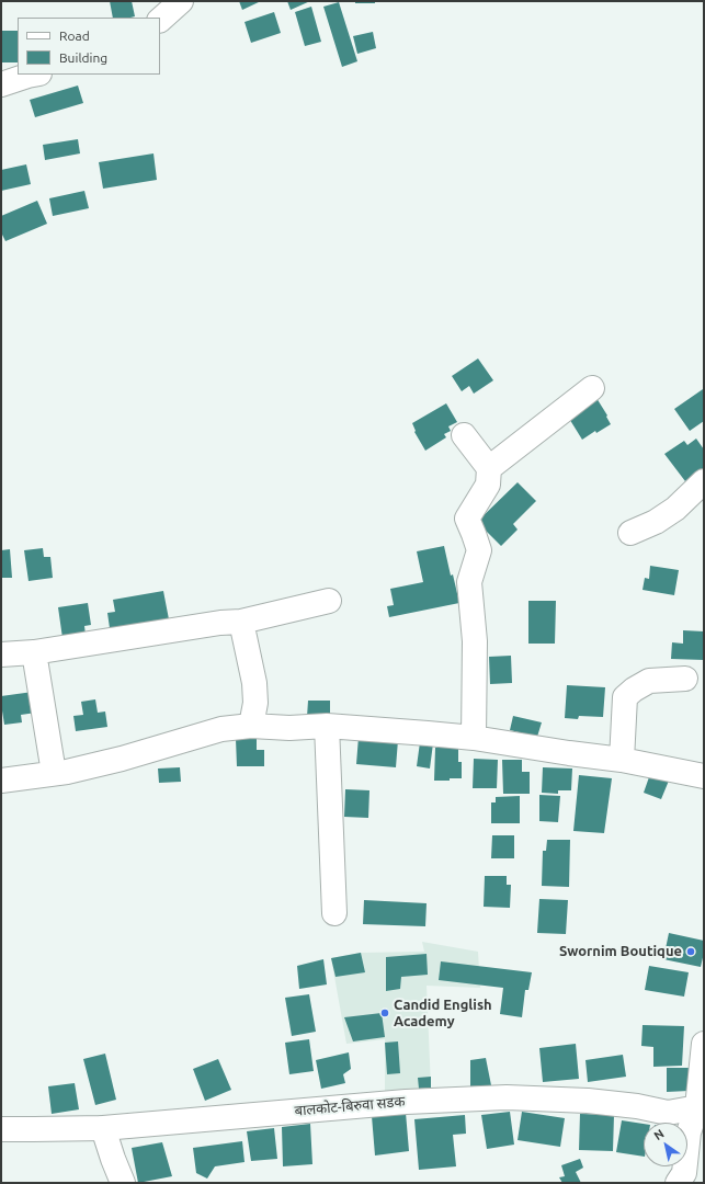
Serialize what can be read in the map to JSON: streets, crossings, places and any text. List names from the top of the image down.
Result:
{
  "streets": {
    "street": ["बालकोट-बिरुवा सडक"]
  },
  "places": ["Swornim Boutique", "Candid English Academy"],
  "legend": ["Road", "Building"],
  "north": "top left"
}
